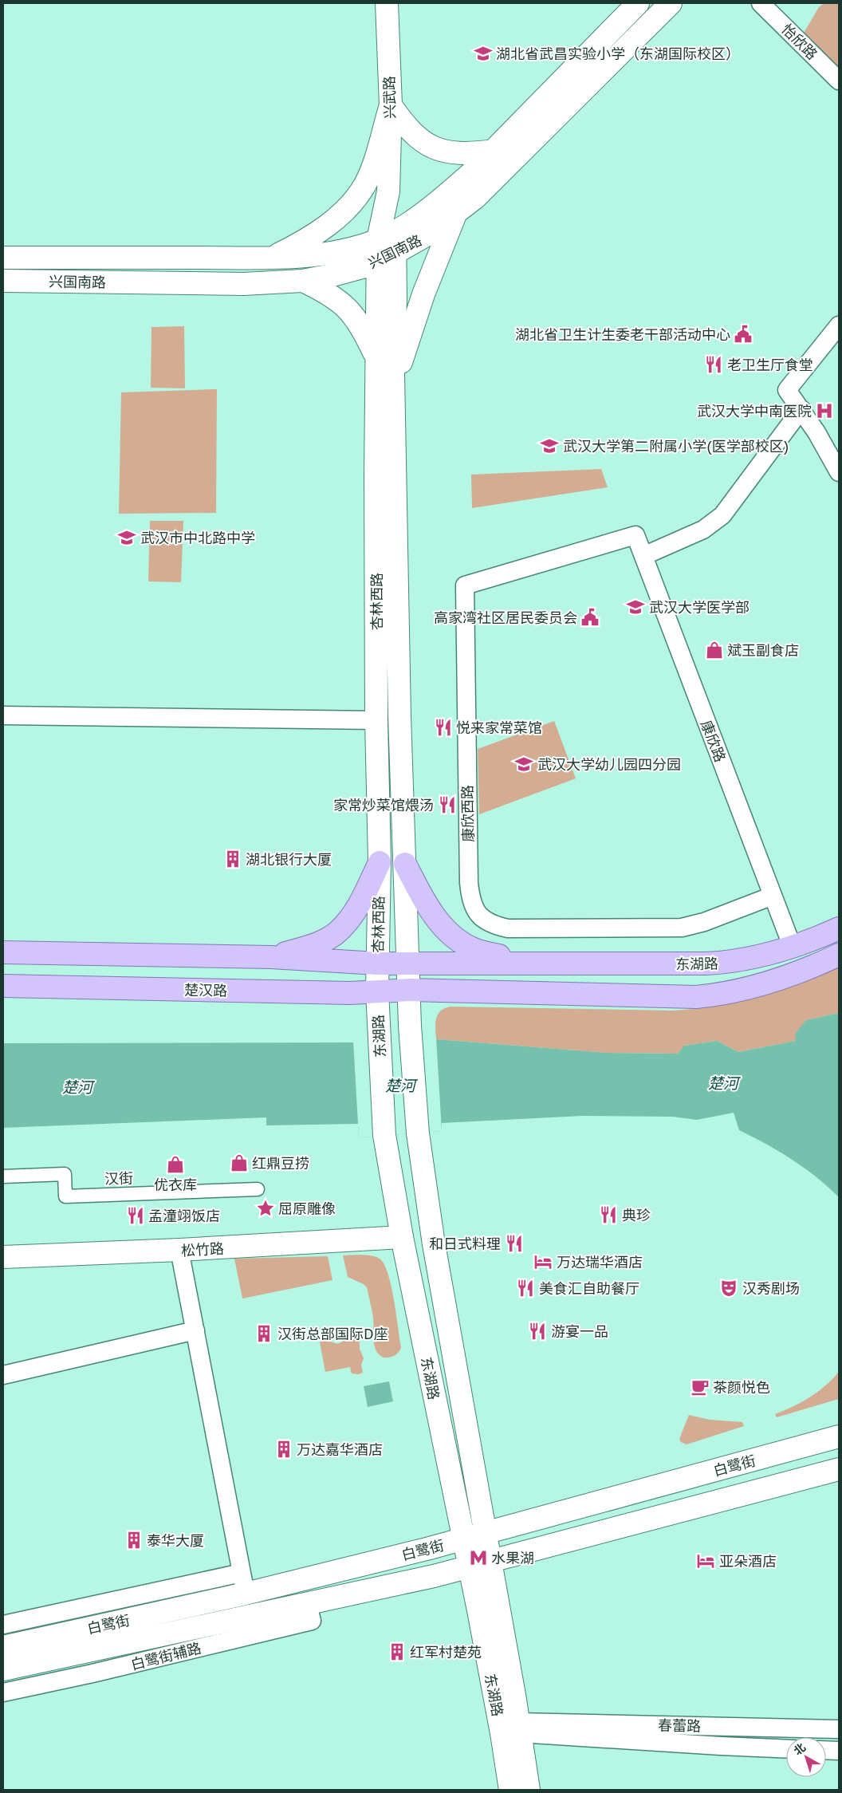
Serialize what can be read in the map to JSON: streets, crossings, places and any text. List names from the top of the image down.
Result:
{
  "streets": {
    "main road": [
      "兴武路",
      "兴国南路",
      "杏林西路",
      "东湖路",
      "楚汉路",
      "松竹路",
      "白鹭街"
    ],
    "street": [
      "怡欣路",
      "康欣路",
      "康欣西路",
      "汉街",
      "白鹭街辅路",
      "春蕾路"
    ]
  },
  "crossings": [
    ["兴武路", "兴国南路"],
    ["兴武路", "杏林西路"],
    ["兴国南路", "杏林西路"],
    ["杏林西路", "东湖路"],
    ["康欣路", "康欣西路"],
    ["康欣路", "东湖路"],
    ["东湖路", "楚汉路"],
    ["东湖路", "松竹路"],
    ["东湖路", "白鹭街"],
    ["东湖路", "春蕾路"],
    ["白鹭街", "白鹭街辅路"]
  ],
  "water": ["楚河"],
  "places": {
    "school or university": [
      "湖北省武昌实验小学（东湖国际校区）",
      "武汉大学第二附属小学(医学部校区)",
      "武汉市中北路中学",
      "武汉大学医学部",
      "武汉大学幼儿园四分园"
    ],
    "public building": ["湖北省卫生计生委老干部活动中心", "高家湾社区居民委员会"],
    "restaurant": [
      "老卫生厅食堂",
      "悦来家常菜馆",
      "家常炒菜馆煨汤",
      "典珍",
      "孟潼翊饭店",
      "和日式料理",
      "美食汇自助餐厅",
      "游宴一品"
    ],
    "hospital": ["武汉大学中南医院"],
    "shop": ["斌玉副食店", "红鼎豆捞", "优衣库"],
    "building": [
      "湖北银行大厦",
      "汉街总部国际D座",
      "万达嘉华酒店",
      "泰华大厦",
      "红军村楚苑"
    ],
    "place": ["屈原雕像"],
    "hotel": ["万达瑞华酒店", "亚朵酒店"],
    "theatre": ["汉秀剧场"],
    "cafe": ["茶颜悦色"],
    "metro station": ["水果湖"]
  },
  "north": "top left"
}
